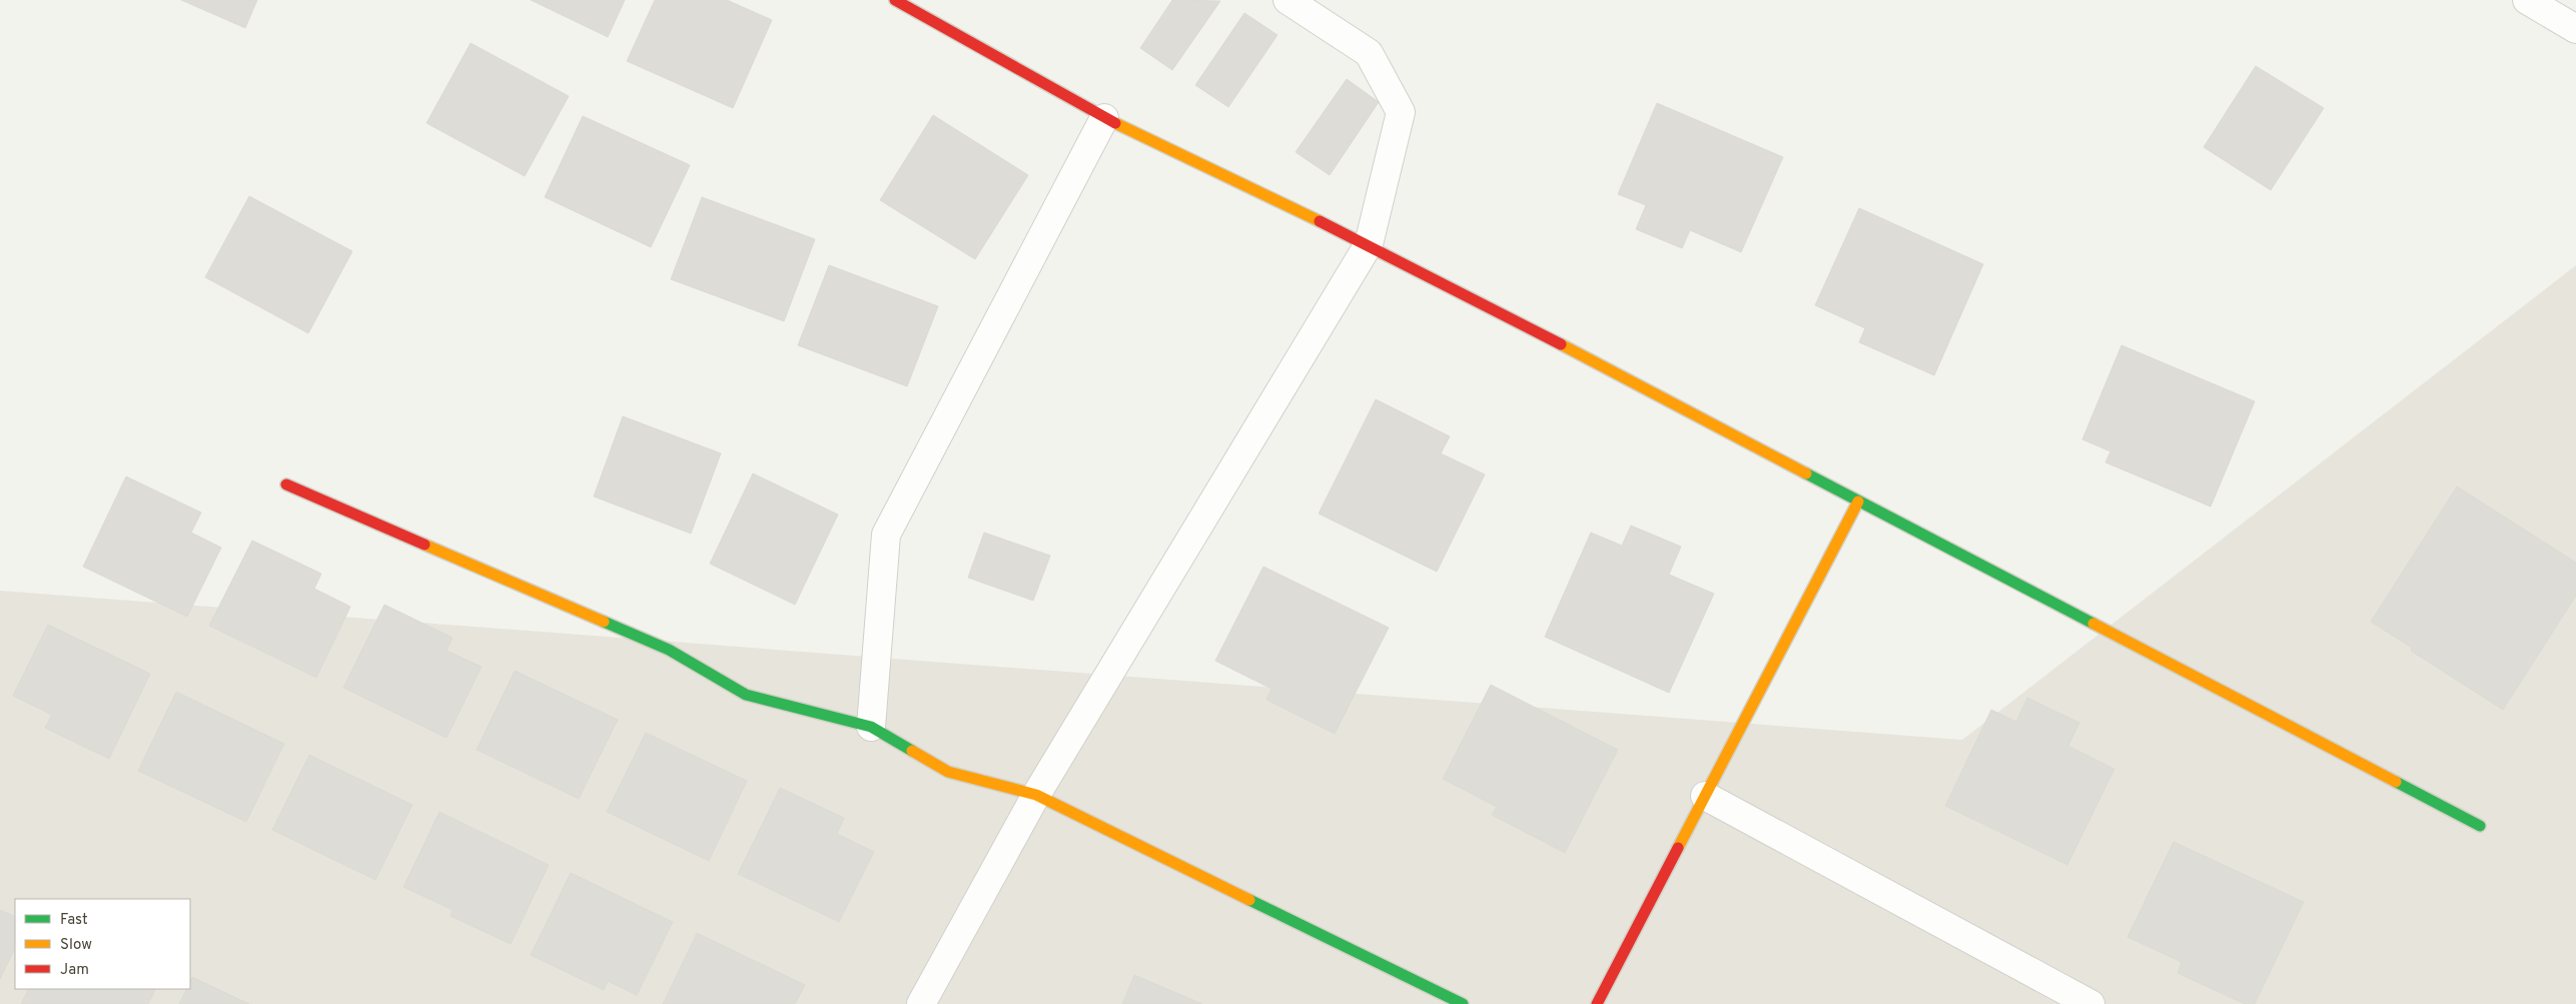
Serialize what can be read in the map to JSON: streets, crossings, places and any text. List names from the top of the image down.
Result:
{
  "legend": ["Fast", "Slow", "Jam"]
}
